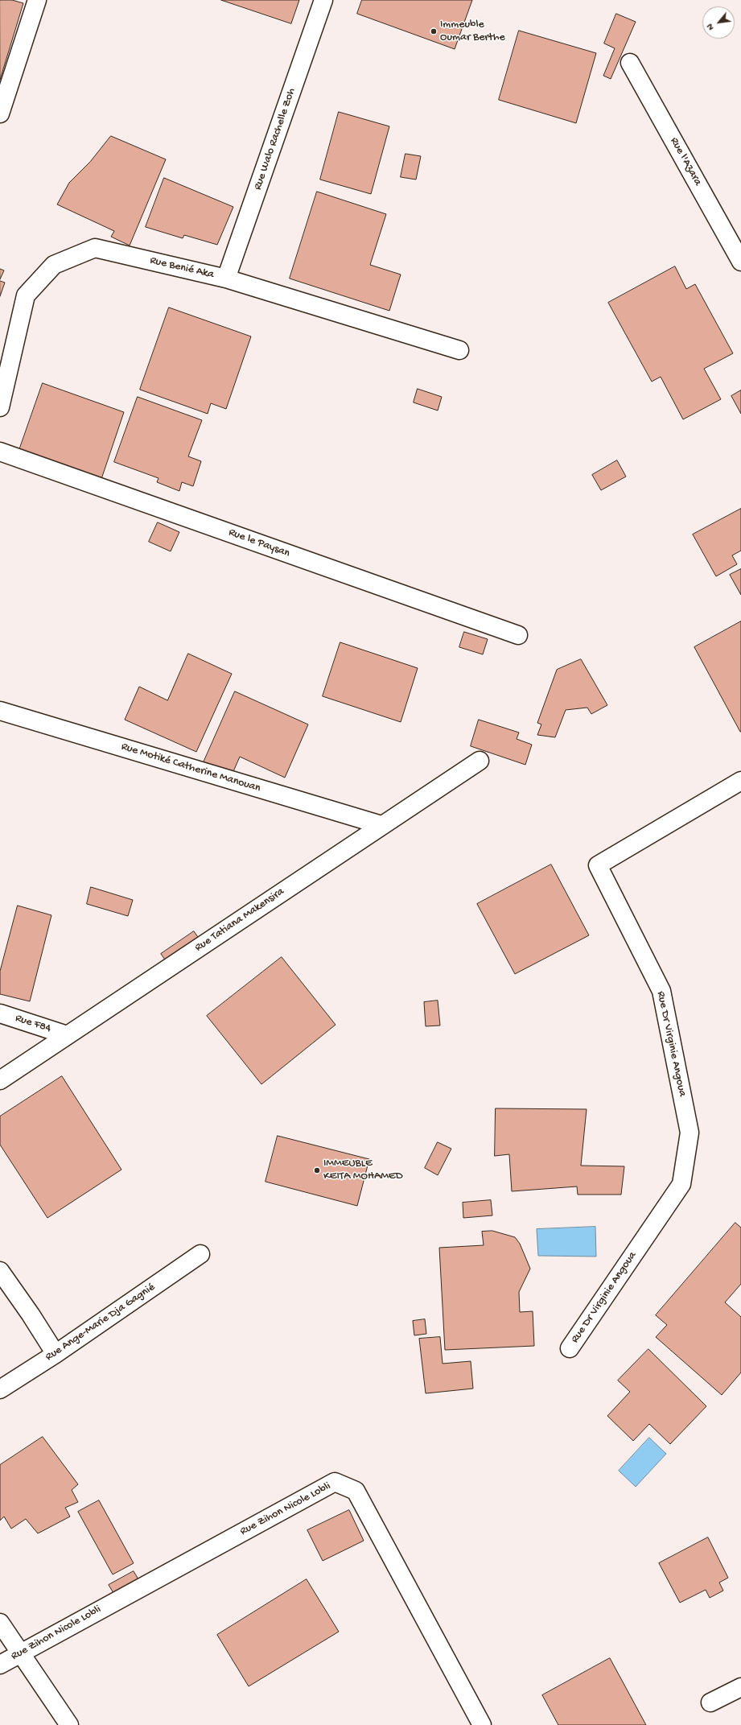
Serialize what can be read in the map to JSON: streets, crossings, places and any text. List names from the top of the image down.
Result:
{
  "streets": {
    "street": [
      "Rue Walo Rachelle Zoh",
      "Rue l'Azara",
      "Rue Benié Aka",
      "Rue le Paysan",
      "Rue Motiké Catherine Manouan",
      "Rue Tatiana Makensira",
      "Rue F84",
      "Rue Dr Virginie Angoua",
      "Rue Ange-Marie Dja Gagnié",
      "Rue Zihon Nicole Lobli"
    ]
  },
  "crossings": [
    ["Rue Walo Rachelle Zoh", "Rue Benié Aka"],
    ["Rue Motiké Catherine Manouan", "Rue Tatiana Makensira"],
    ["Rue Tatiana Makensira", "Rue F84"]
  ],
  "places": ["Immeuble Oumar Berthe", "IMMEUBLE KEITA MOHAMED"],
  "north": "bottom left"
}
